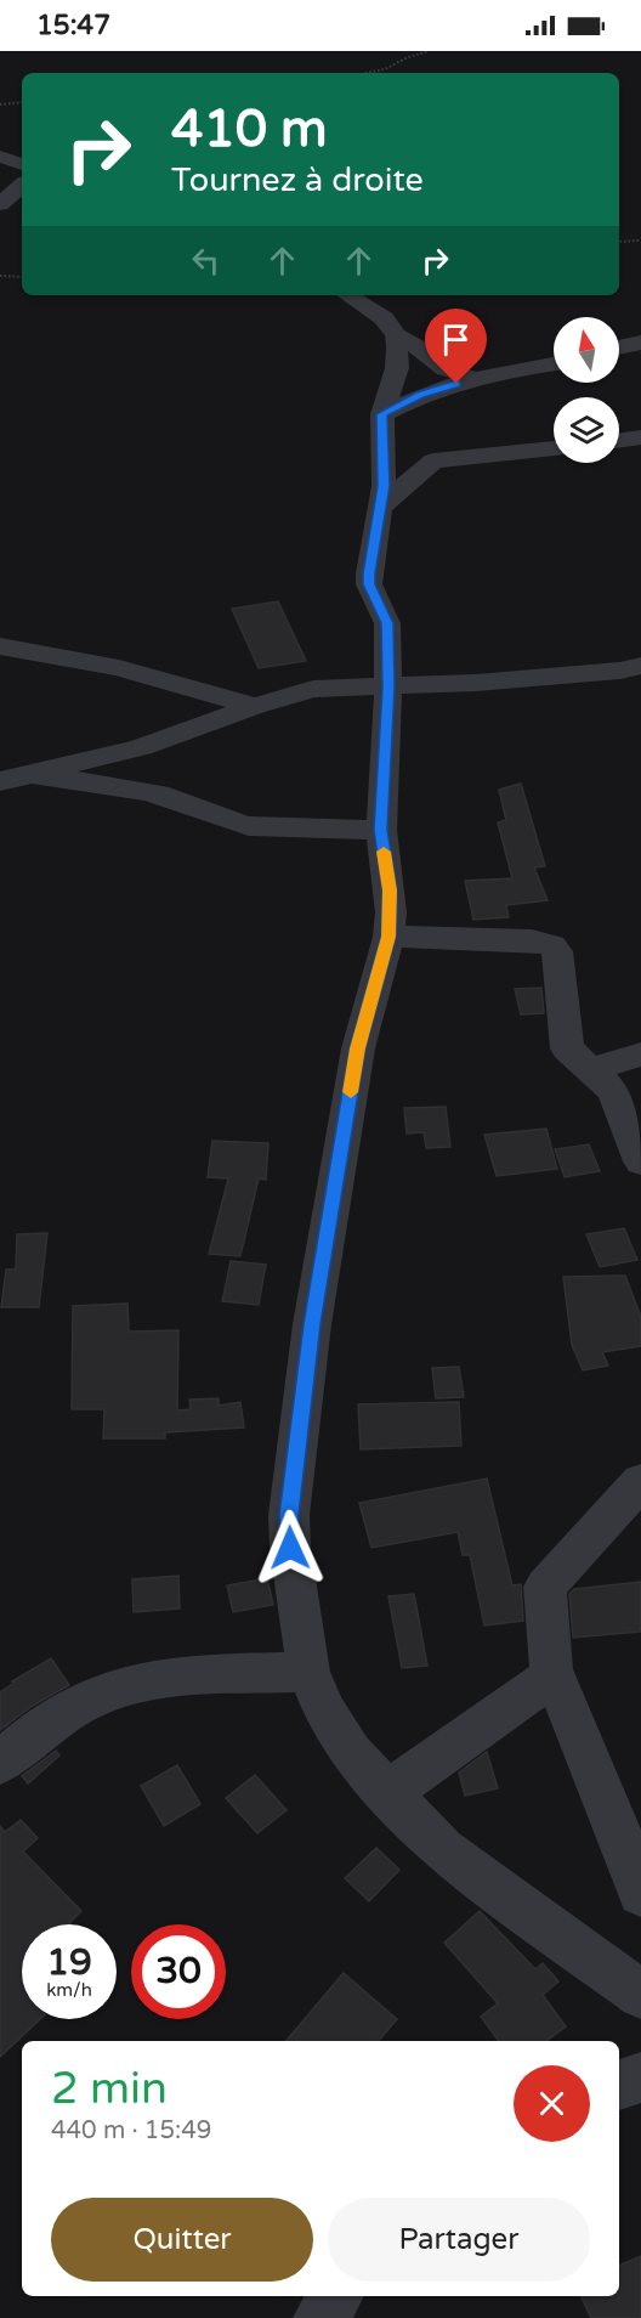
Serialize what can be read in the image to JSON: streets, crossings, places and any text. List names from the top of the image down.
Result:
{
  "north": "top",
  "page": {
    "status": "15:47",
    "turn": ["410 m", "Tournez à droite"],
    "speed": "19 km/h",
    "limit": "30",
    "heading": ["2 min", "440 m · 15:49"],
    "buttons": ["Quitter", "Partager"]
  }
}
